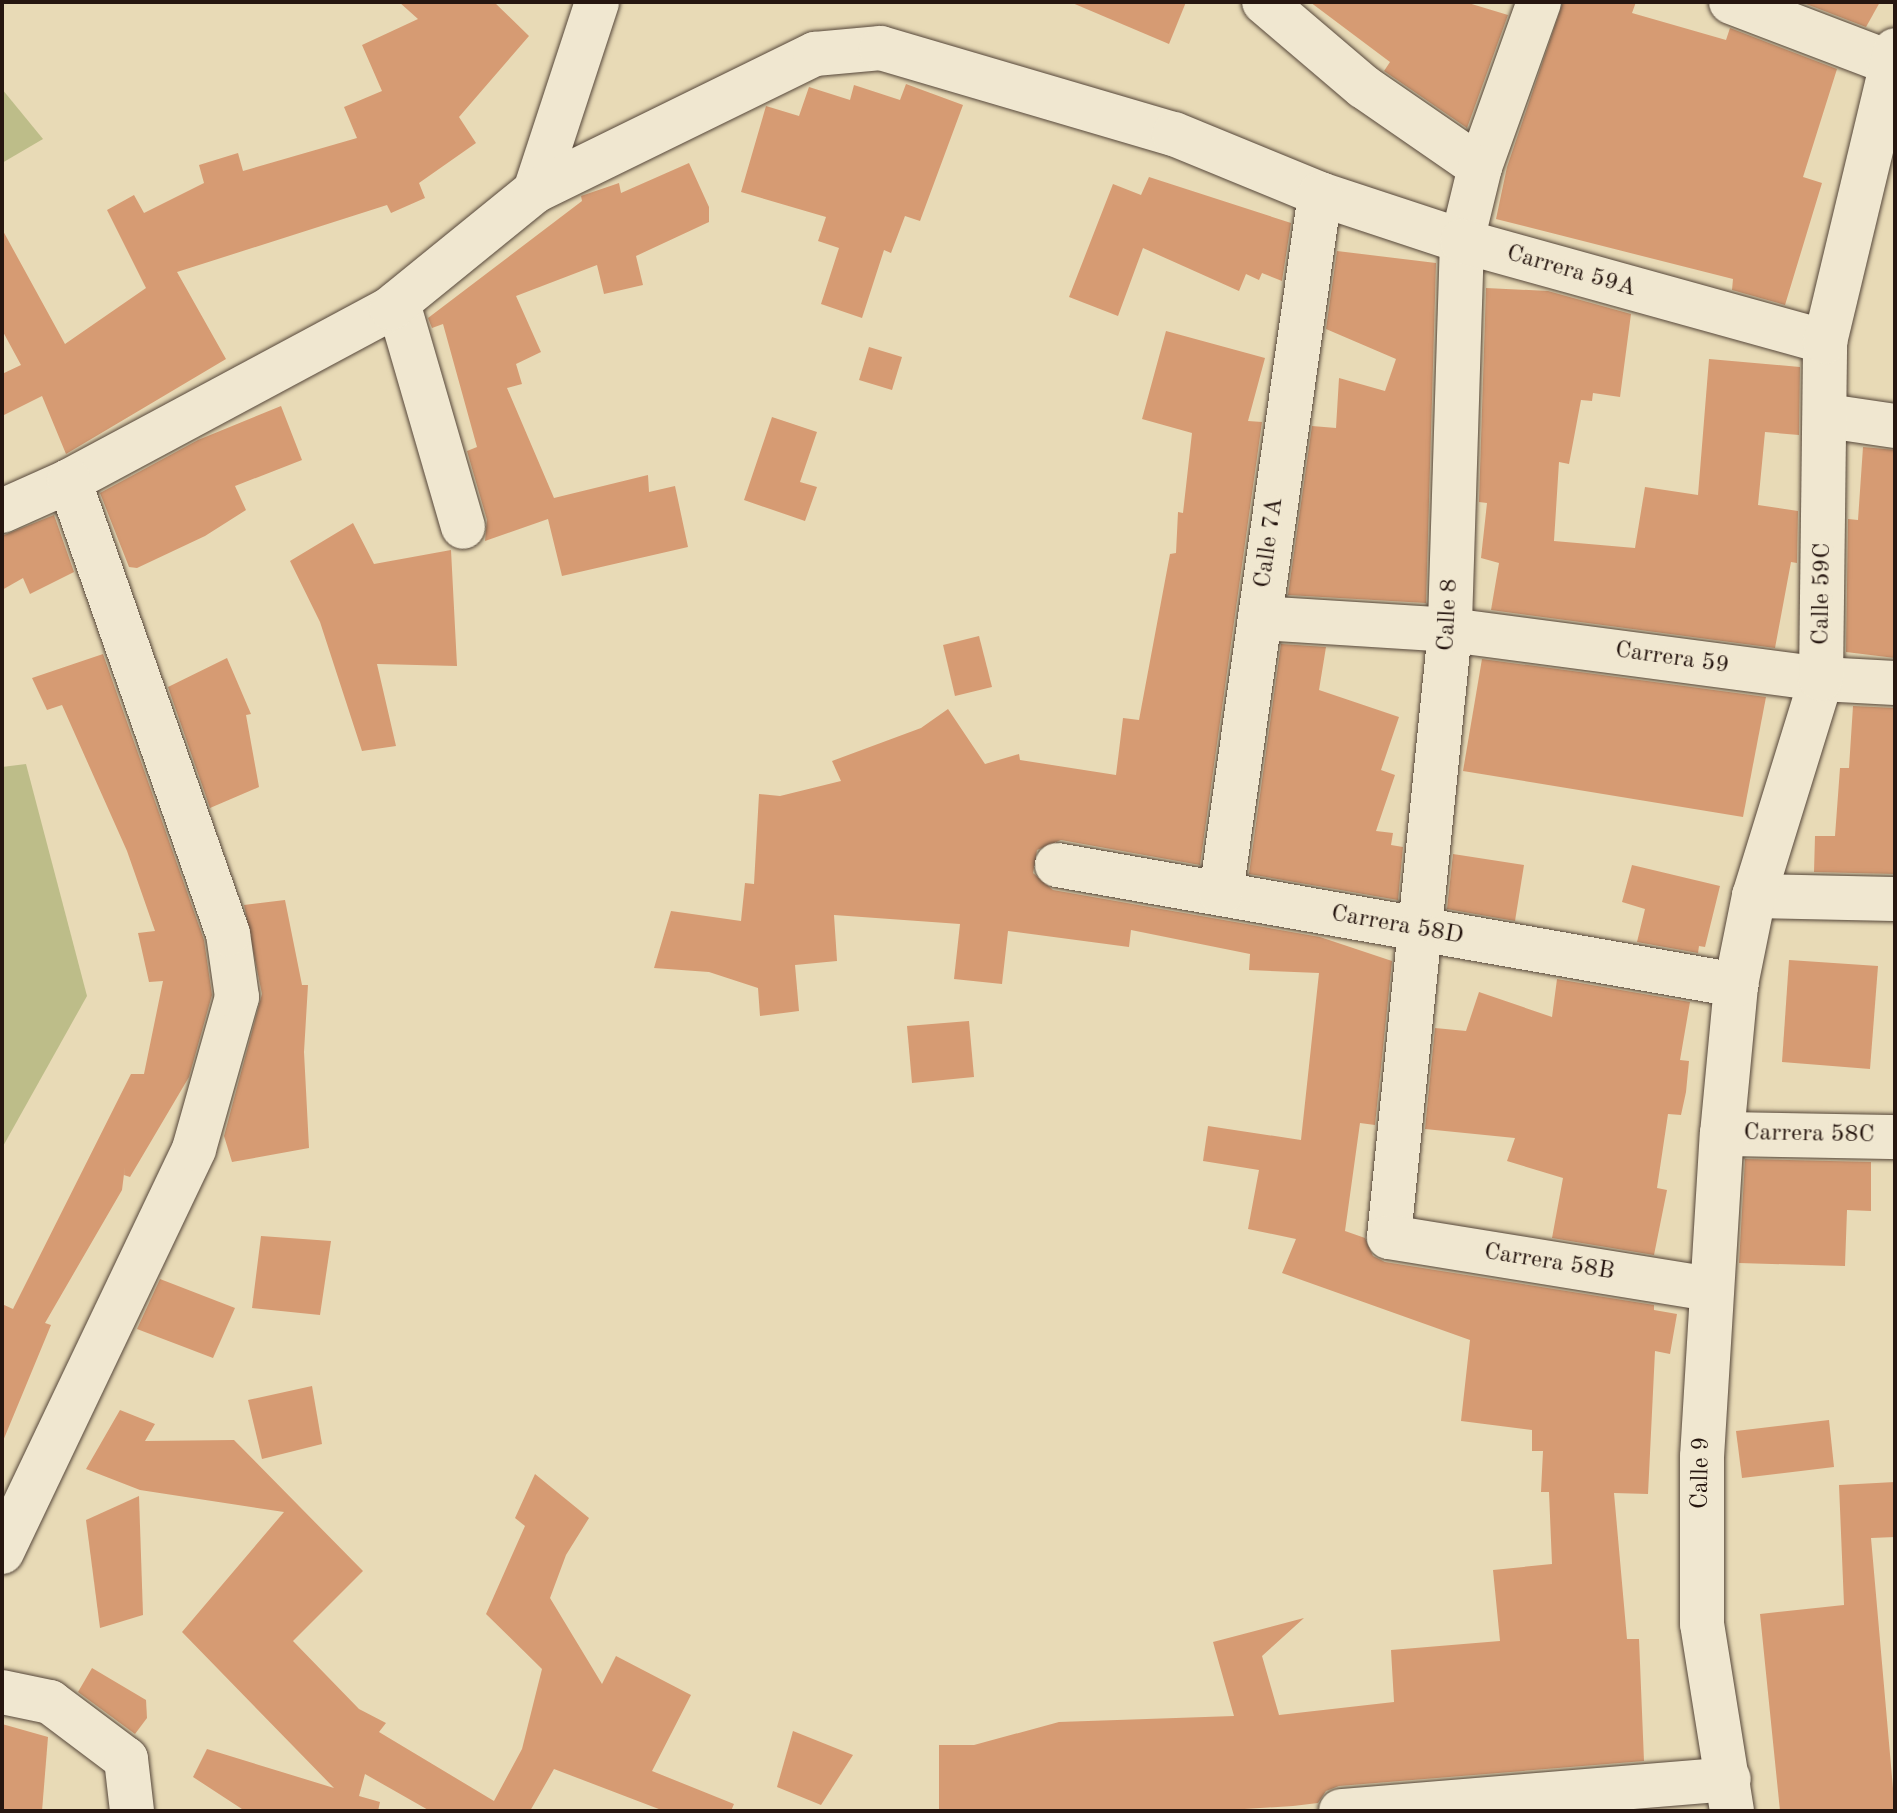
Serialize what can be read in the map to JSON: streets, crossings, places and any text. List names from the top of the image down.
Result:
{
  "streets": {
    "street": [
      "Carrera 59A",
      "Calle 7A",
      "Calle 59C",
      "Calle 8",
      "Carrera 59",
      "Carrera 58D",
      "Carrera 58C",
      "Carrera 58B",
      "Calle 9"
    ]
  },
  "crossings": [
    ["Carrera 59A", "Calle 7A"],
    ["Carrera 59A", "Calle 59C"],
    ["Carrera 59A", "Calle 8"],
    ["Calle 7A", "Carrera 59"],
    ["Calle 7A", "Carrera 58D"],
    ["Calle 59C", "Carrera 59"],
    ["Calle 59C", "Carrera 58D"],
    ["Calle 59C", "Carrera 58C"],
    ["Calle 59C", "Calle 9"],
    ["Calle 8", "Carrera 59"],
    ["Calle 8", "Carrera 58D"],
    ["Calle 8", "Carrera 58B"],
    ["Carrera 58C", "Calle 9"],
    ["Carrera 58B", "Calle 9"]
  ]
}
